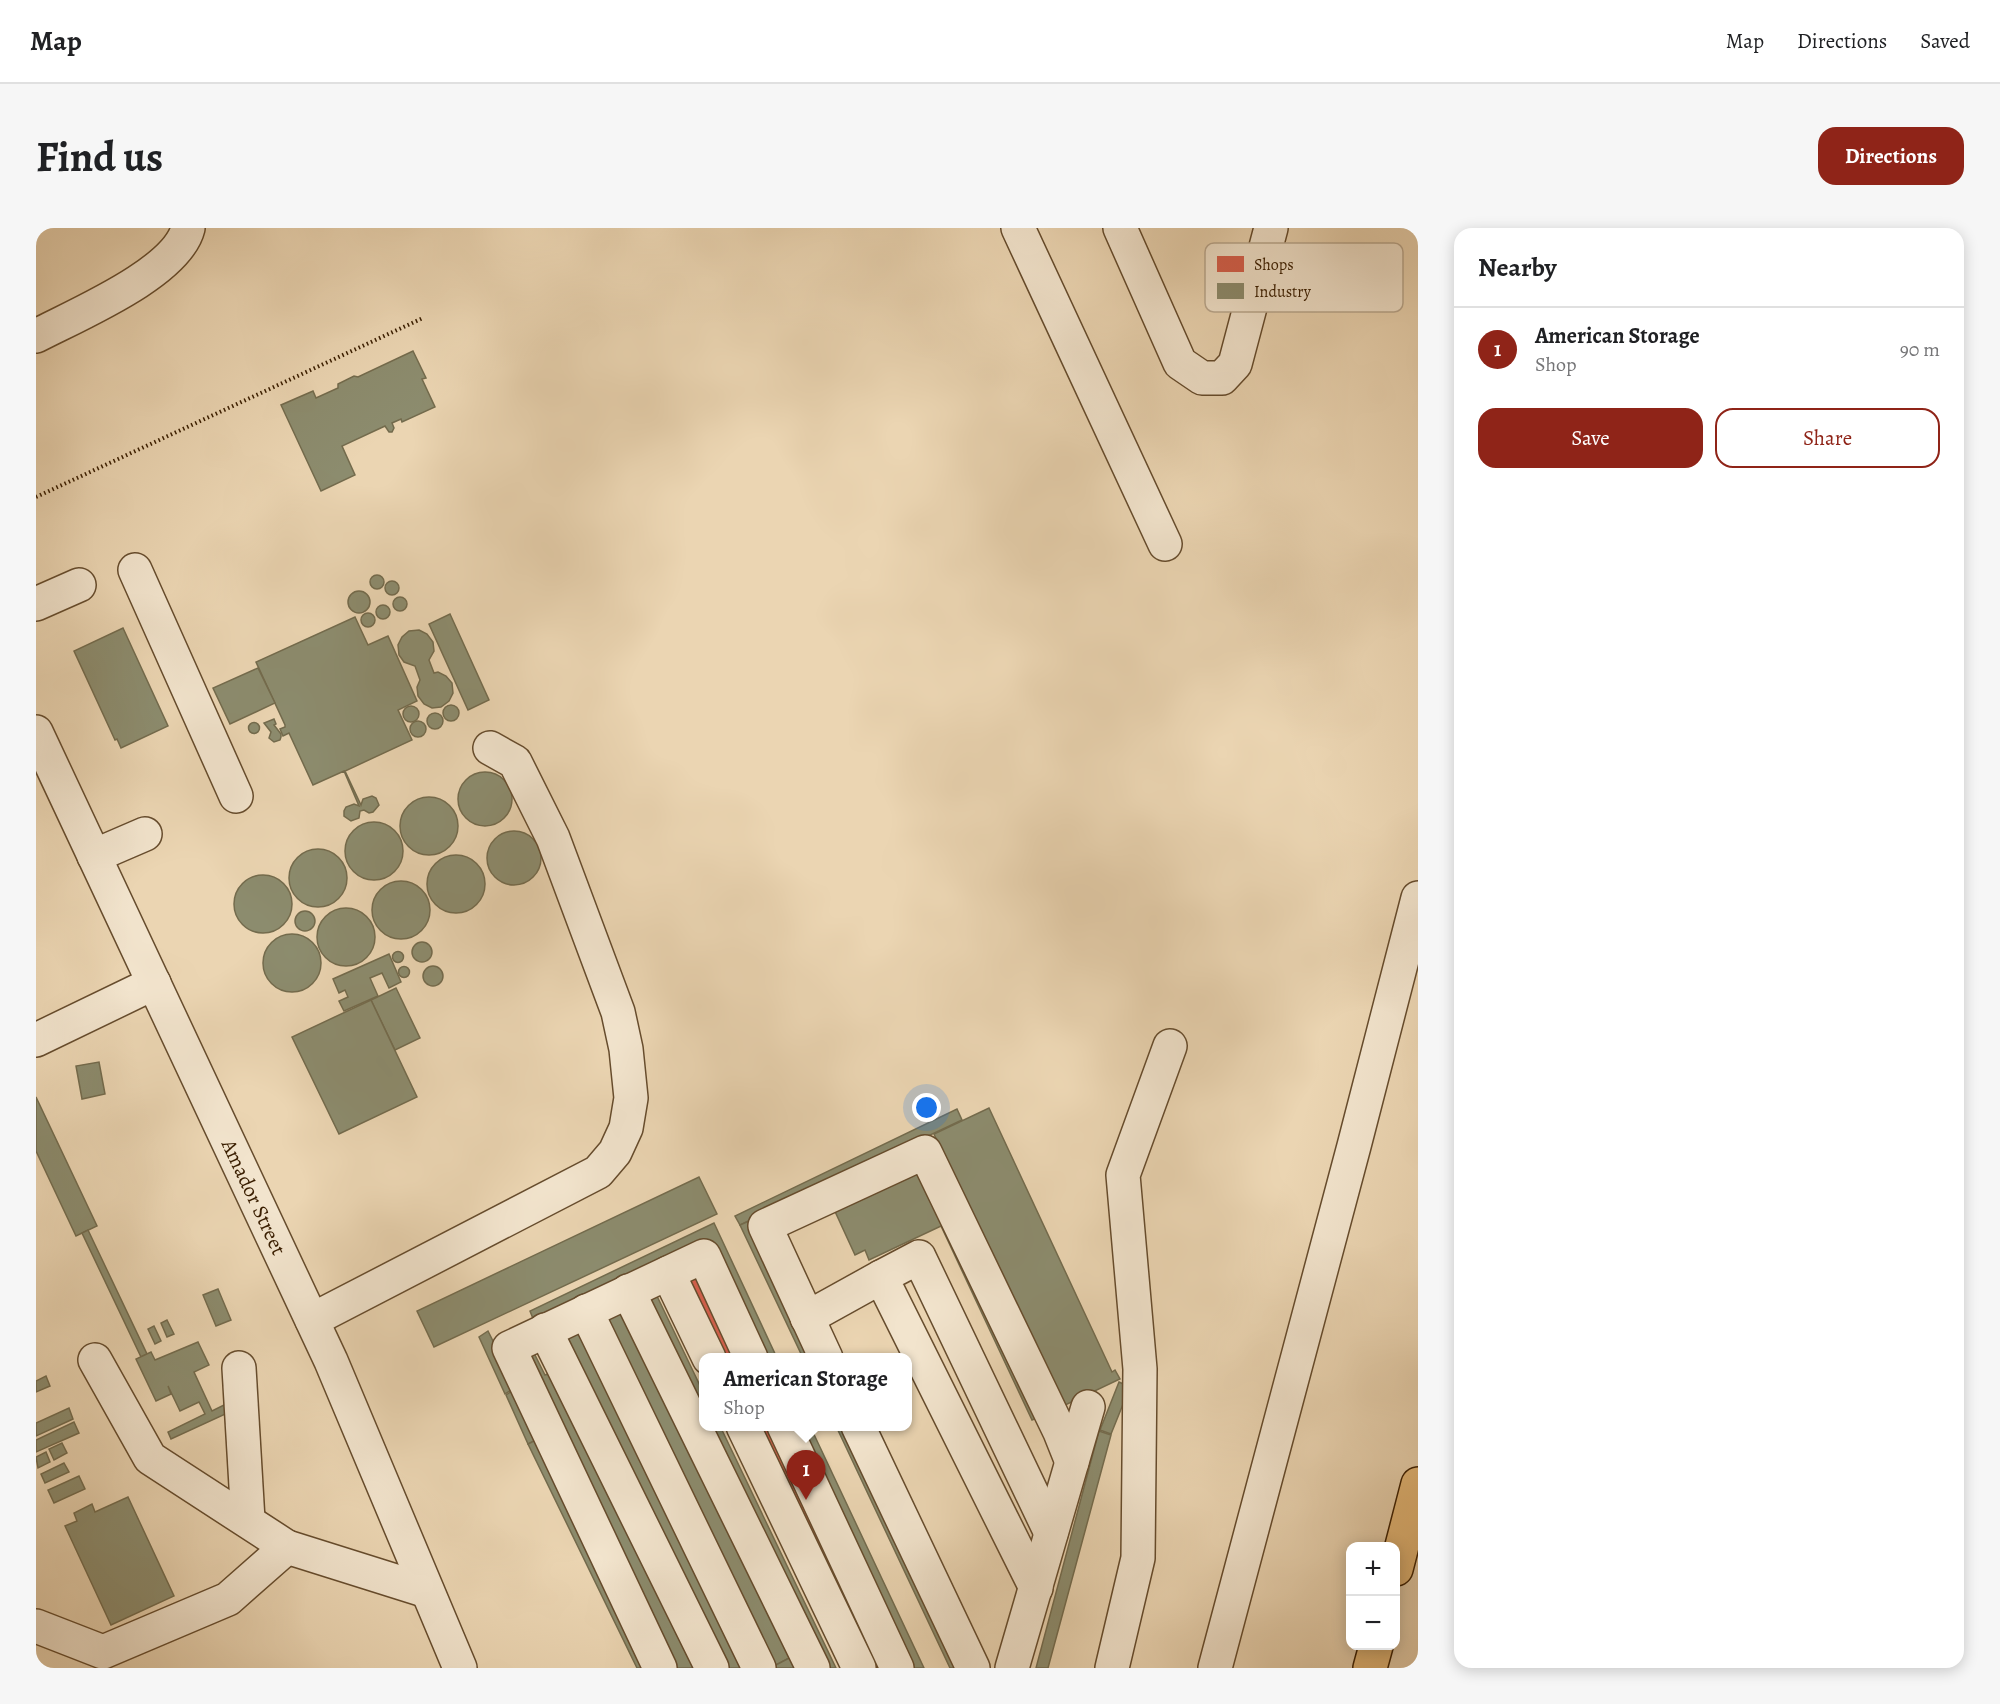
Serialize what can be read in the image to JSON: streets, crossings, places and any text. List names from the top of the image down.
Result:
{
  "streets": {
    "street": ["Amador Street"]
  },
  "legend": ["Shops", "Industry"],
  "page": {
    "header": "Map",
    "nav": ["Map", "Directions", "Saved"],
    "buttons": [
      "Directions",
      ["Save", "Share"]
    ],
    "title": "Find us",
    "heading": "Nearby",
    "list": [
      {
        "mark": "1",
        "name": "American Storage",
        "note": "Shop",
        "value": "90 m"
      }
    ],
    "popup": ["American Storage", "Shop"],
    "pins": "1",
    "map_buttons": ["+", "−"]
  }
}
